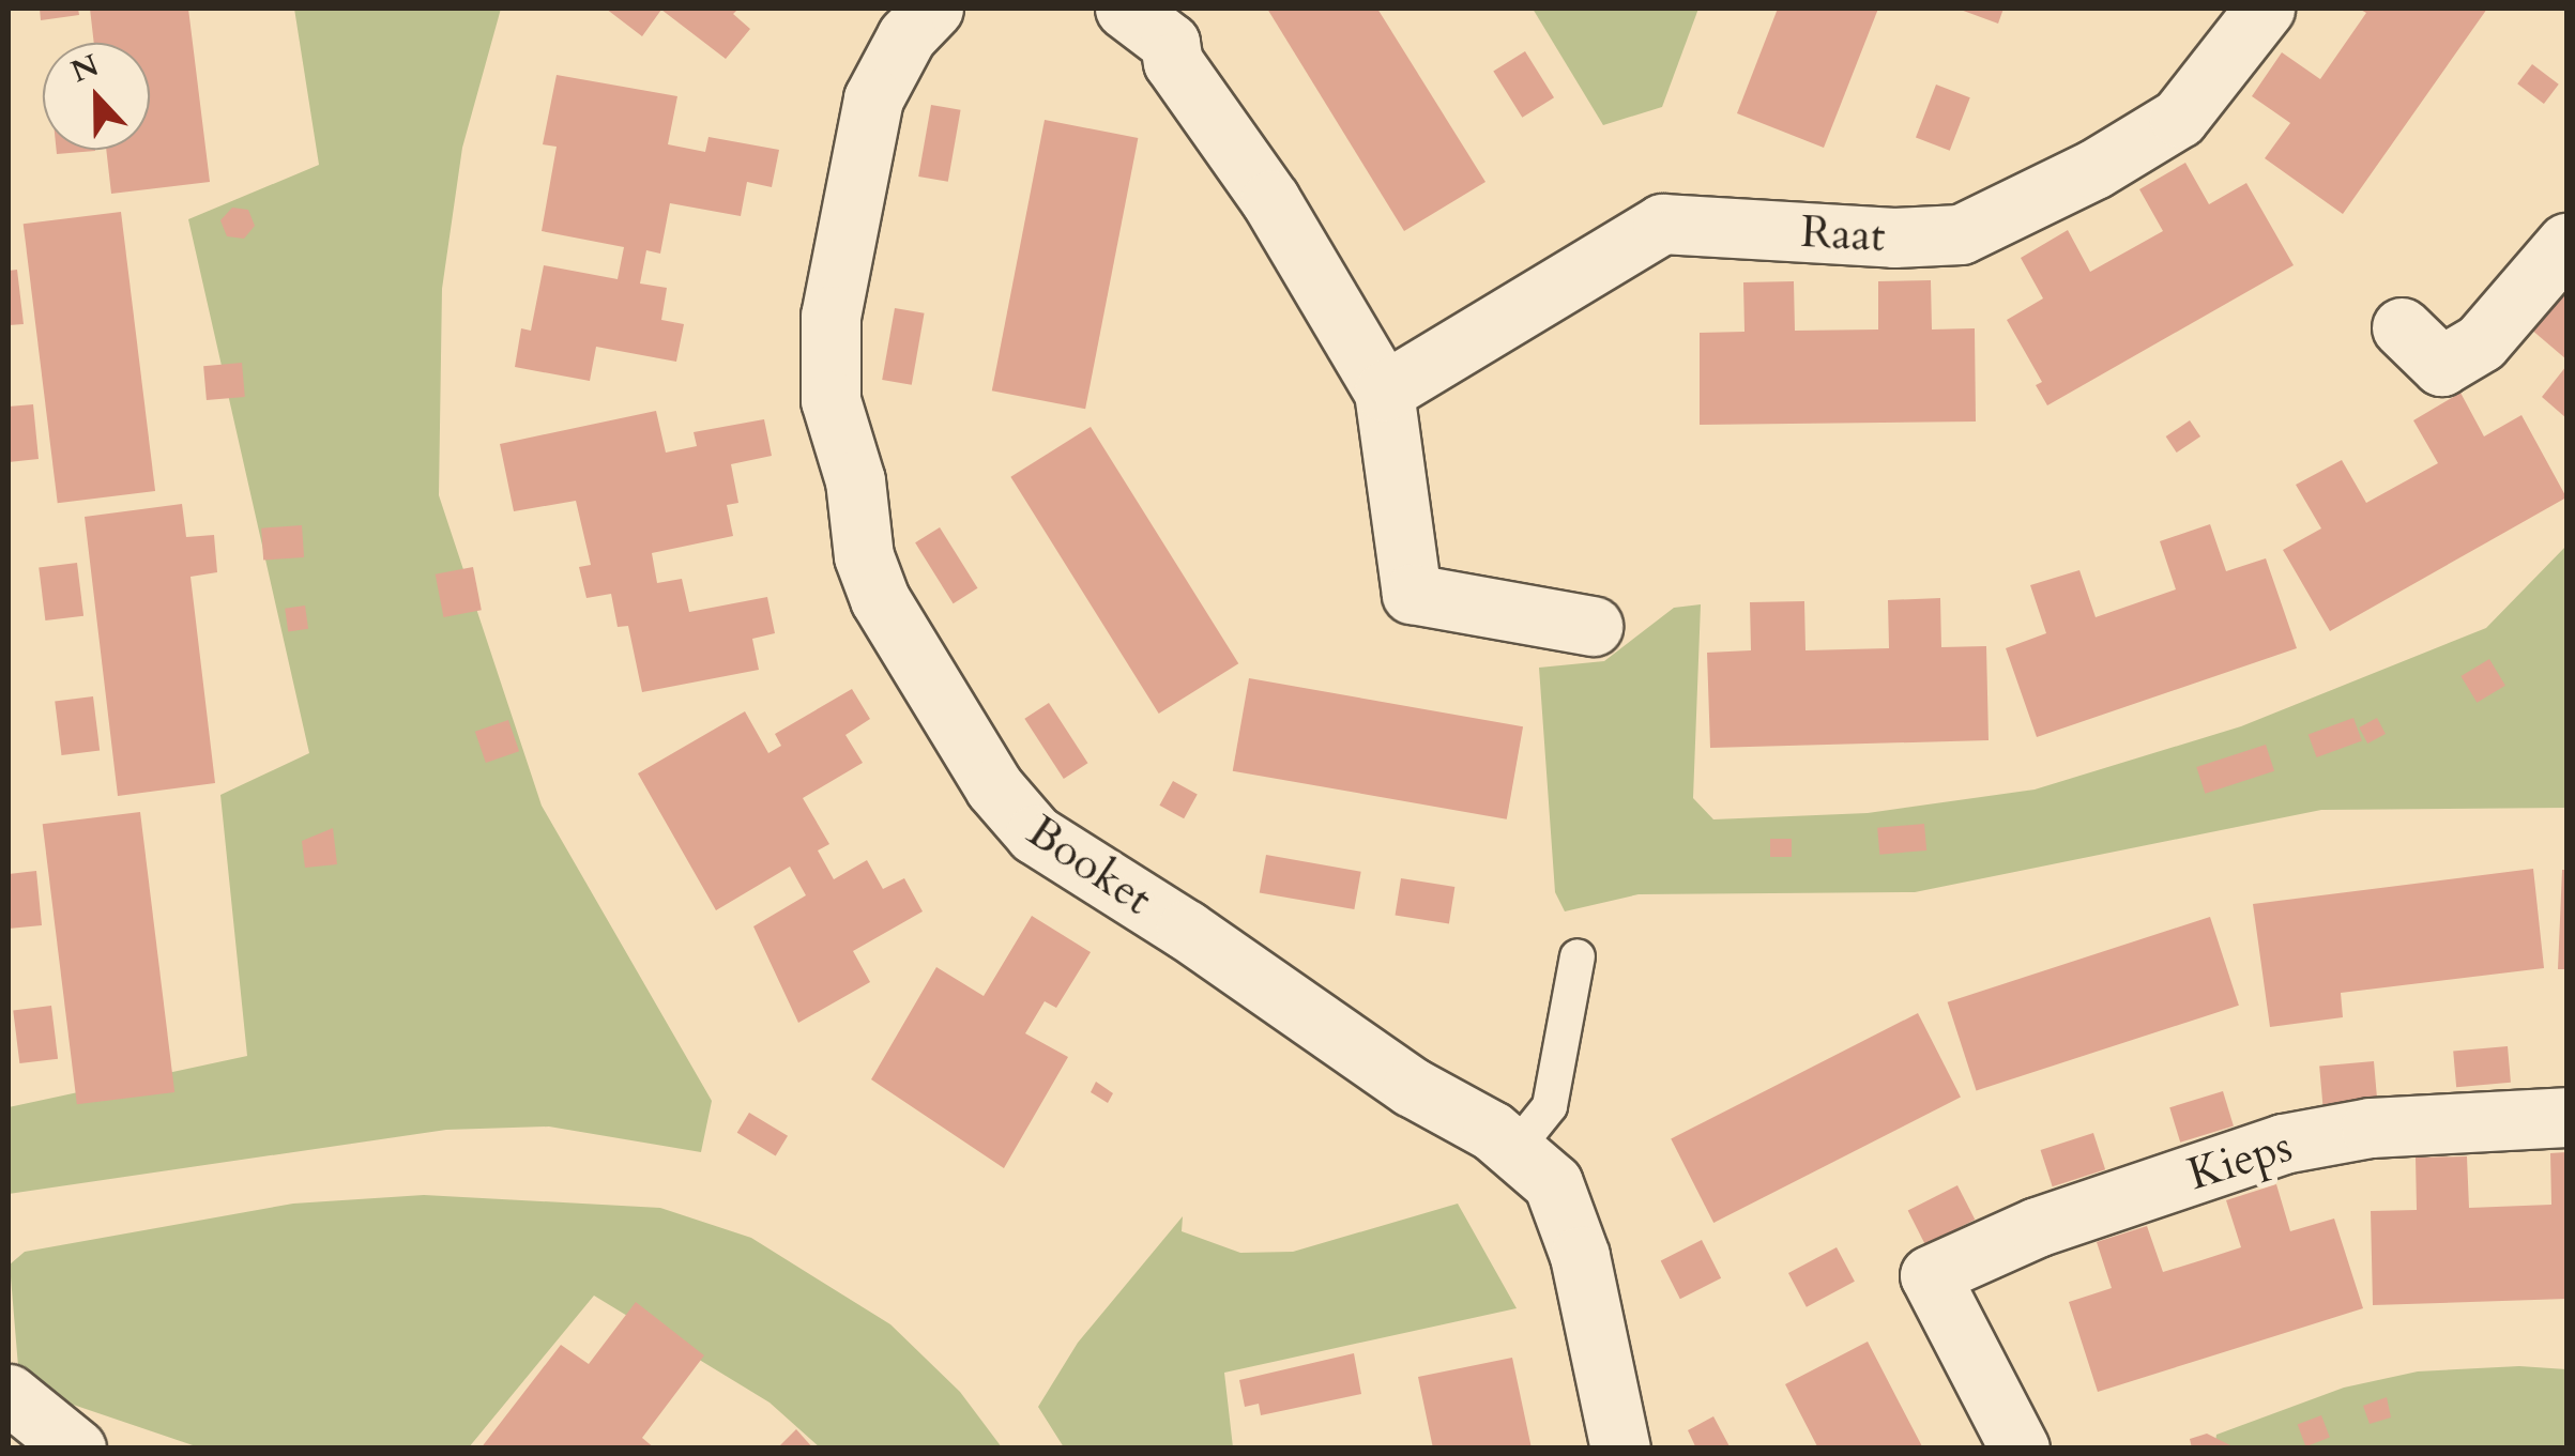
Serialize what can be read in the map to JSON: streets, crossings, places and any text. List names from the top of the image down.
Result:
{
  "streets": {
    "street": ["Raat", "Booket", "Kieps"]
  },
  "north": "top"
}
